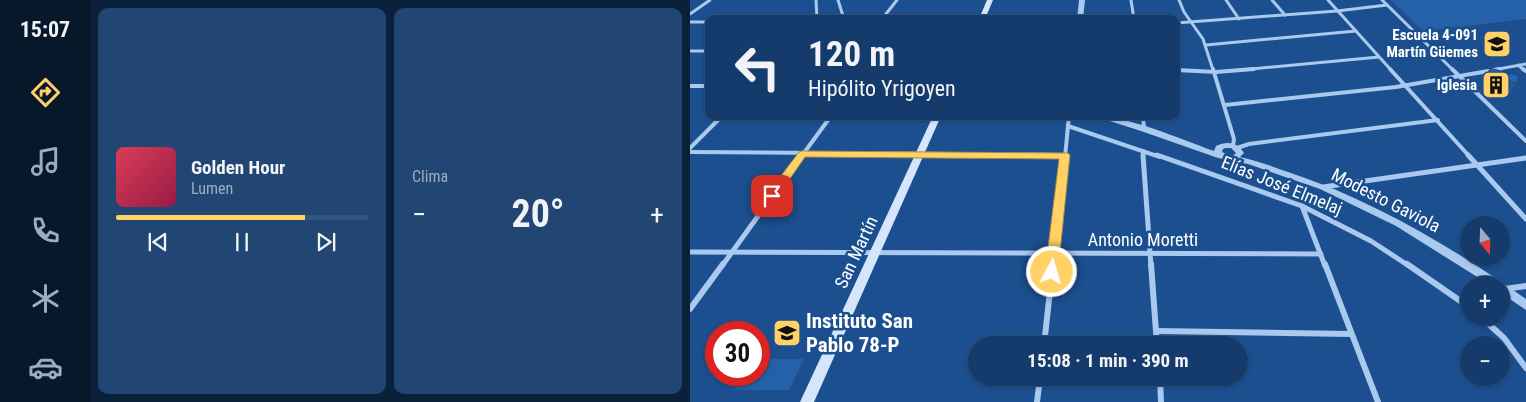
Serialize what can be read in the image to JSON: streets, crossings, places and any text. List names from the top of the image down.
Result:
{
  "streets": {
    "main road": ["San Martín"],
    "street": ["Elías José Elmelaj", "Modesto Gaviola", "Antonio Moretti"]
  },
  "crossings": [
    ["Antonio Moretti", "San Martín"]
  ],
  "places": {
    "school or university": ["Escuela 4-091 Martín Güemes", "Instituto San Pablo 78-P"],
    "building": ["Iglesia"]
  },
  "north": "bottom",
  "page": {
    "tabs": "15:07",
    "tile": "Clima",
    "turn": ["120 m", "Hipólito Yrigoyen"],
    "song": ["Golden Hour", "Lumen"],
    "heat": ["−", "20°", "+"],
    "map_buttons": ["+", "−"],
    "limit": "30",
    "trip": "15:08 · 1 min · 390 m"
  }
}
